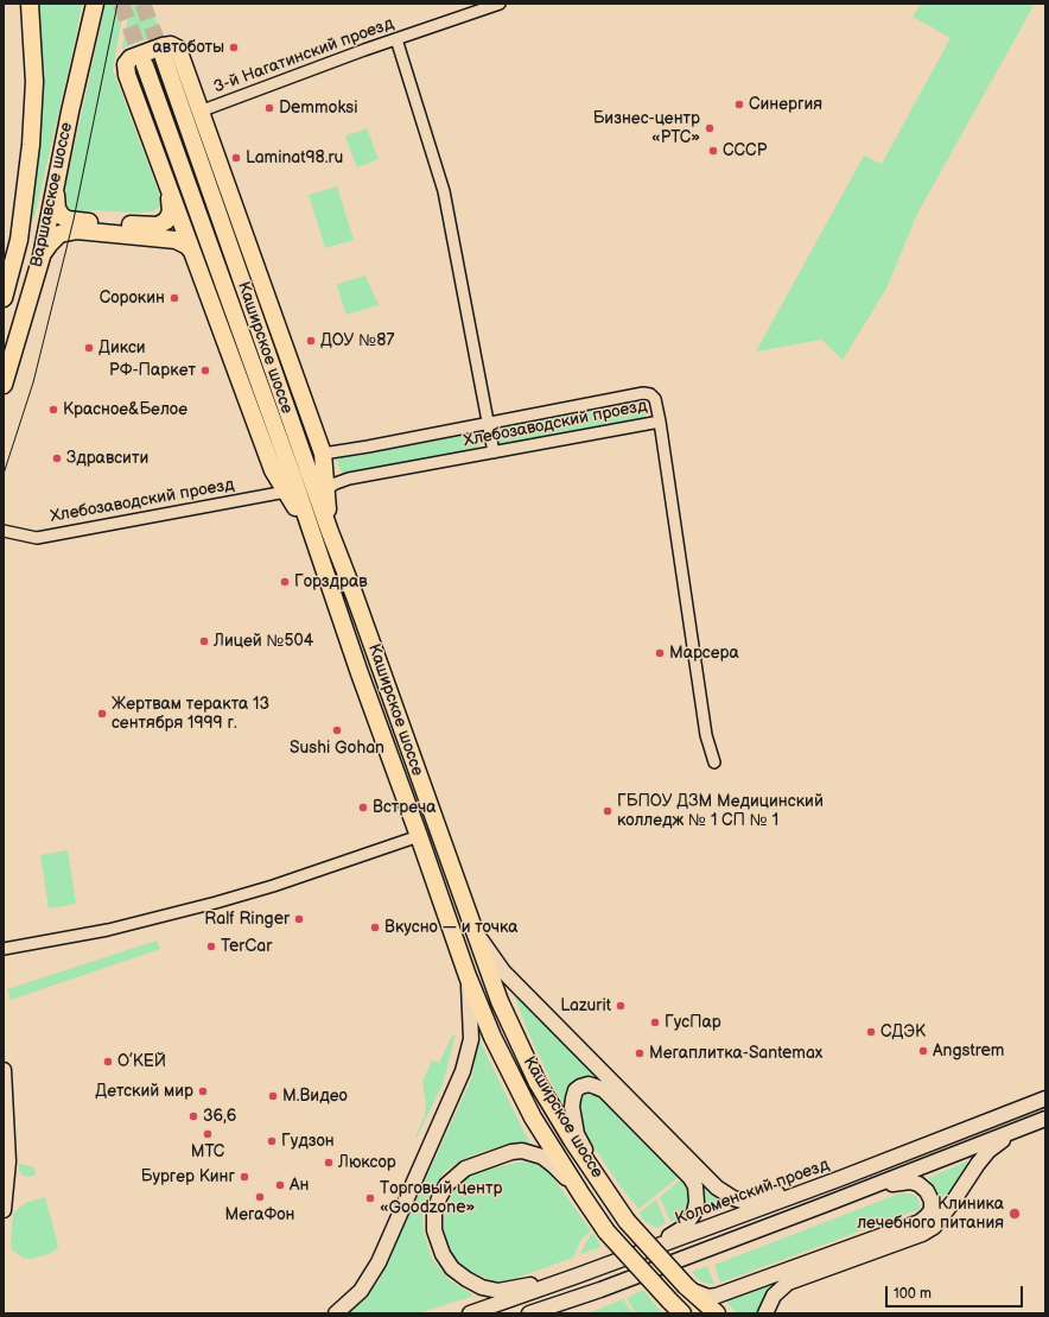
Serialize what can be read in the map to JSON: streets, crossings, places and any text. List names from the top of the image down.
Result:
{
  "streets": {
    "main road": ["Варшавское шоссе", "Каширское шоссе", "Коломенский проезд"],
    "street": ["3-й Нагатинский проезд", "Хлебозаводский проезд"]
  },
  "places": [
    "автоботы",
    "Синергия",
    "Demmoksi",
    "Бизнес-центр «РТС»",
    "СССР",
    "Laminat98.ru",
    "Сорокин",
    "ДОУ №87",
    "Дикси",
    "РФ-Паркет",
    "Красное&Белое",
    "Здравсити",
    "Горздрав",
    "Лицей №504",
    "Марсера",
    "Жертвам теракта 13 сентября 1999 г.",
    "Sushi Gohan",
    "Встреча",
    "ГБПОУ ДЗМ Медицинский колледж № 1 СП № 1",
    "Ralf Ringer",
    "Вкусно — и точка",
    "TerCar",
    "Lazurit",
    "ГусПар",
    "СДЭК",
    "Angstrem",
    "Мегаплитка-Santemax",
    "О’КЕЙ",
    "Детский мир",
    "М.Видео",
    "36,6",
    "МТС",
    "Гудзон",
    "Люксор",
    "Бургер Кинг",
    "Ан",
    "МегаФон",
    "Торговый центр «Goodzone»",
    "Клиника лечебного питания"
  ],
  "scale_bar": "100 m"
}
